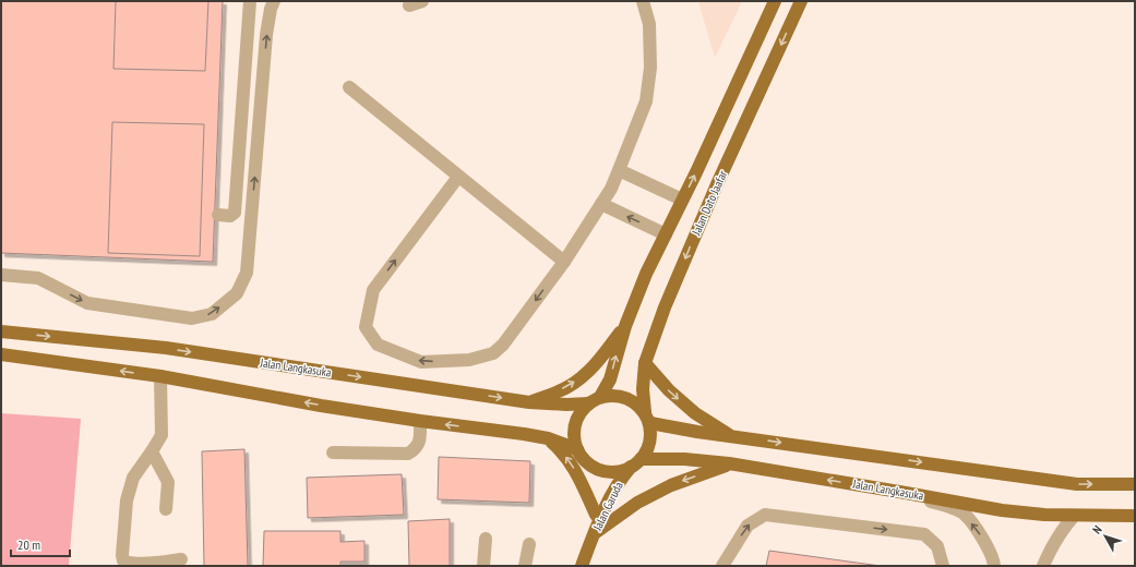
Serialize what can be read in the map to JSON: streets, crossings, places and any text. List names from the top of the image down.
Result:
{
  "streets": {
    "main road": ["Jalan Dato Jaafar", "Jalan Langkasuka", "Jalan Garuda"]
  },
  "crossings": [
    ["Jalan Dato Jaafar", "Jalan Langkasuka"],
    ["Jalan Dato Jaafar", "Jalan Garuda"],
    ["Jalan Langkasuka", "Jalan Garuda"]
  ],
  "scale_bar": "20 m",
  "north": "top left"
}
